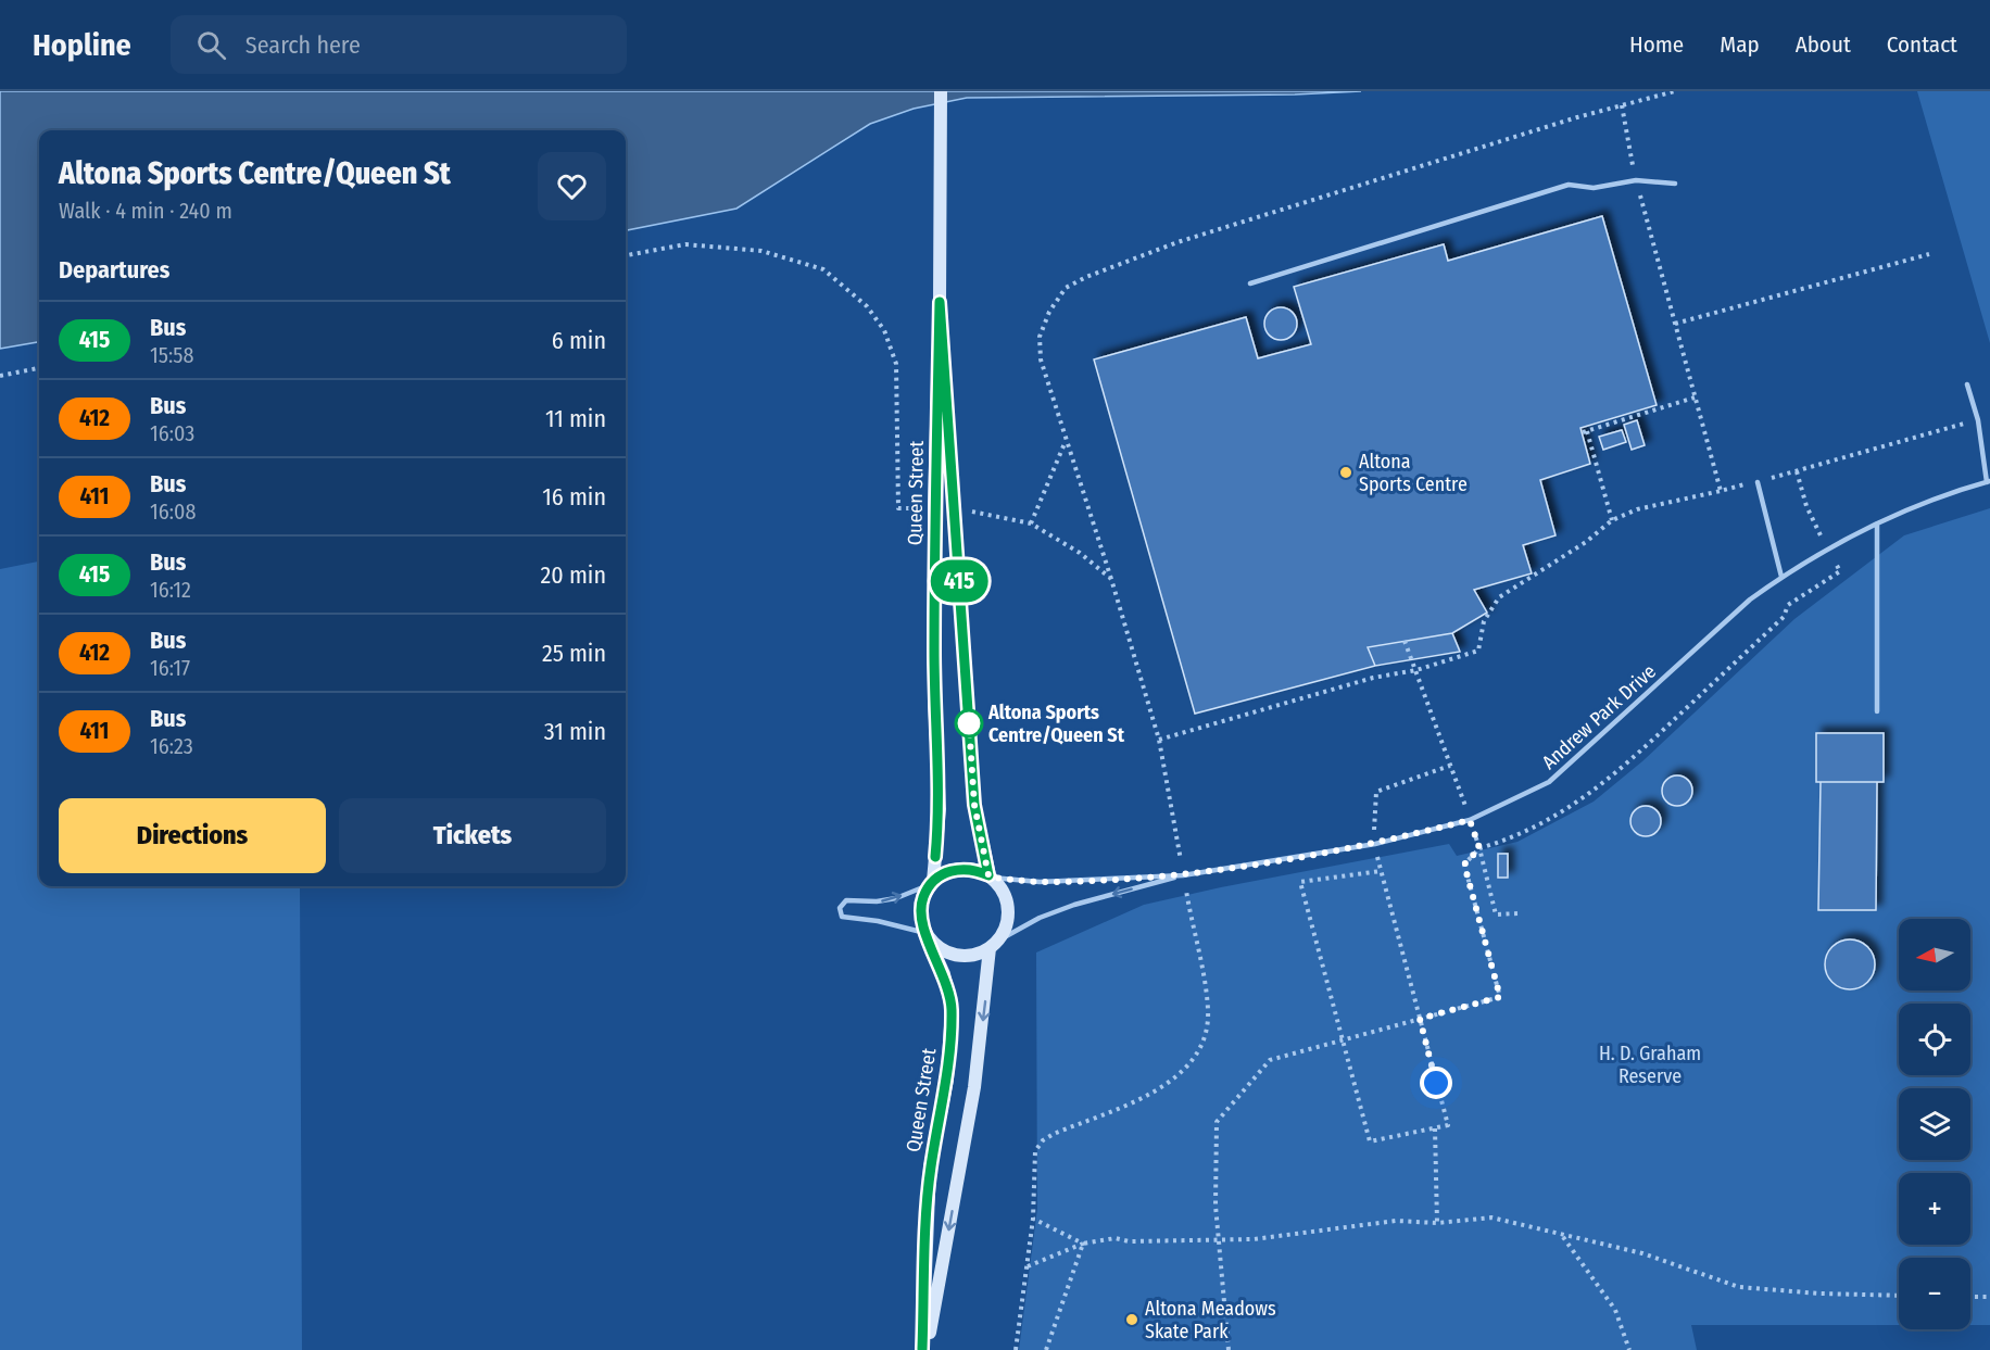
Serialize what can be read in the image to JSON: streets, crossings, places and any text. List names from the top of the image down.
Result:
{
  "streets": {
    "main road": ["Queen Street"],
    "lane": ["Andrew Park Drive"]
  },
  "crossings": [
    ["Queen Street", "Andrew Park Drive"]
  ],
  "parks": ["H. D. Graham Reserve"],
  "places": ["Altona Sports Centre", "Altona Sports Centre/Queen St", "Altona Meadows Skate Park"],
  "lines": ["bus line 415"],
  "north": "left",
  "page": {
    "header": "Hopline",
    "search": "Search here",
    "nav": [
      "Home",
      "Map",
      "About",
      "Contact"
    ],
    "on_map": "415",
    "heading": [
      ["Altona Sports Centre/Queen St", "Walk · 4 min · 240 m"],
      "Departures"
    ],
    "list": [
      {
        "mark": "415",
        "name": "Bus",
        "note": "15:58",
        "value": "6 min"
      },
      {
        "mark": "412",
        "name": "Bus",
        "note": "16:03",
        "value": "11 min"
      },
      {
        "mark": "411",
        "name": "Bus",
        "note": "16:08",
        "value": "16 min"
      },
      {
        "mark": "415",
        "name": "Bus",
        "note": "16:12",
        "value": "20 min"
      },
      {
        "mark": "412",
        "name": "Bus",
        "note": "16:17",
        "value": "25 min"
      },
      {
        "mark": "411",
        "name": "Bus",
        "note": "16:23",
        "value": "31 min"
      }
    ],
    "buttons": ["Directions", "Tickets"],
    "map_buttons": ["+", "−"]
  }
}
